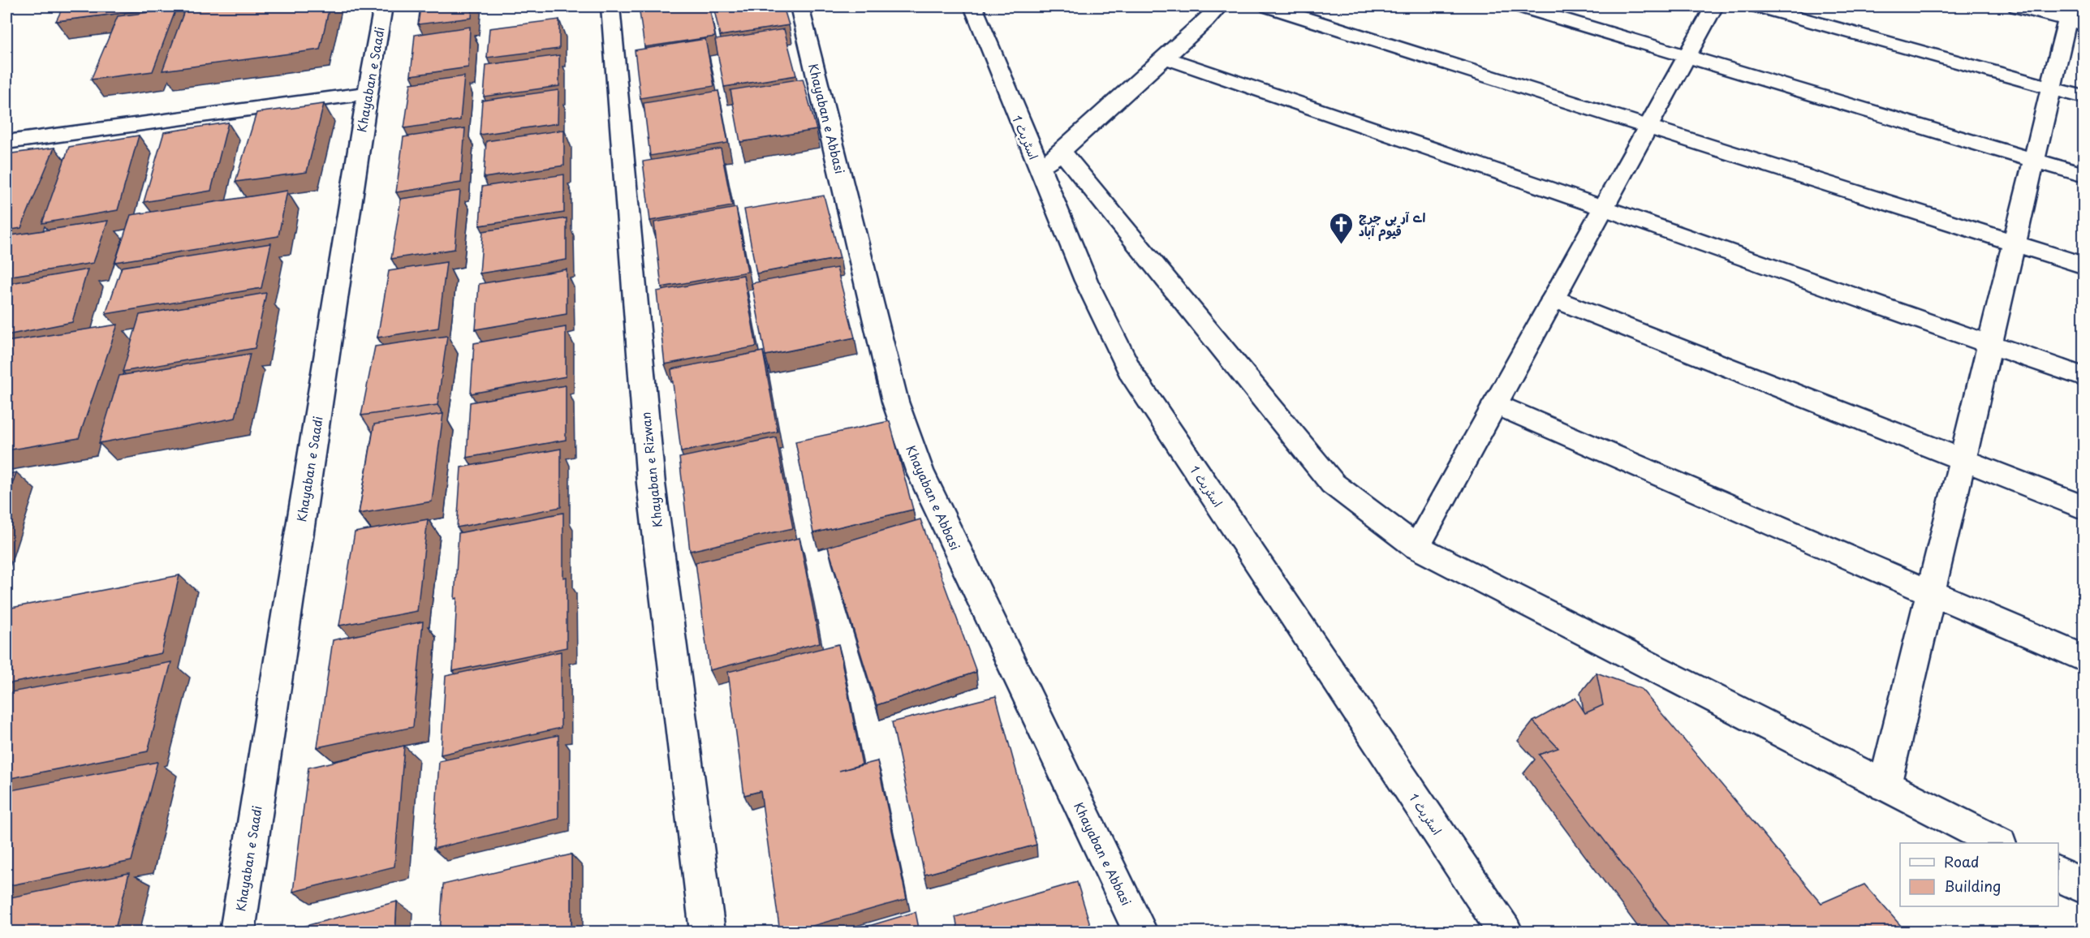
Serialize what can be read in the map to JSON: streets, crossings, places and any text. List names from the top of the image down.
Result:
{
  "streets": {
    "street": [
      "Khayaban e Saadi",
      "Khayaban e Abbasi",
      "اسٹریٹ 1",
      "Khayaban e Rizwan"
    ]
  },
  "places": {
    "church": ["اے آر پی چرچ قیوم آباد"]
  },
  "legend": ["Road", "Building"]
}
